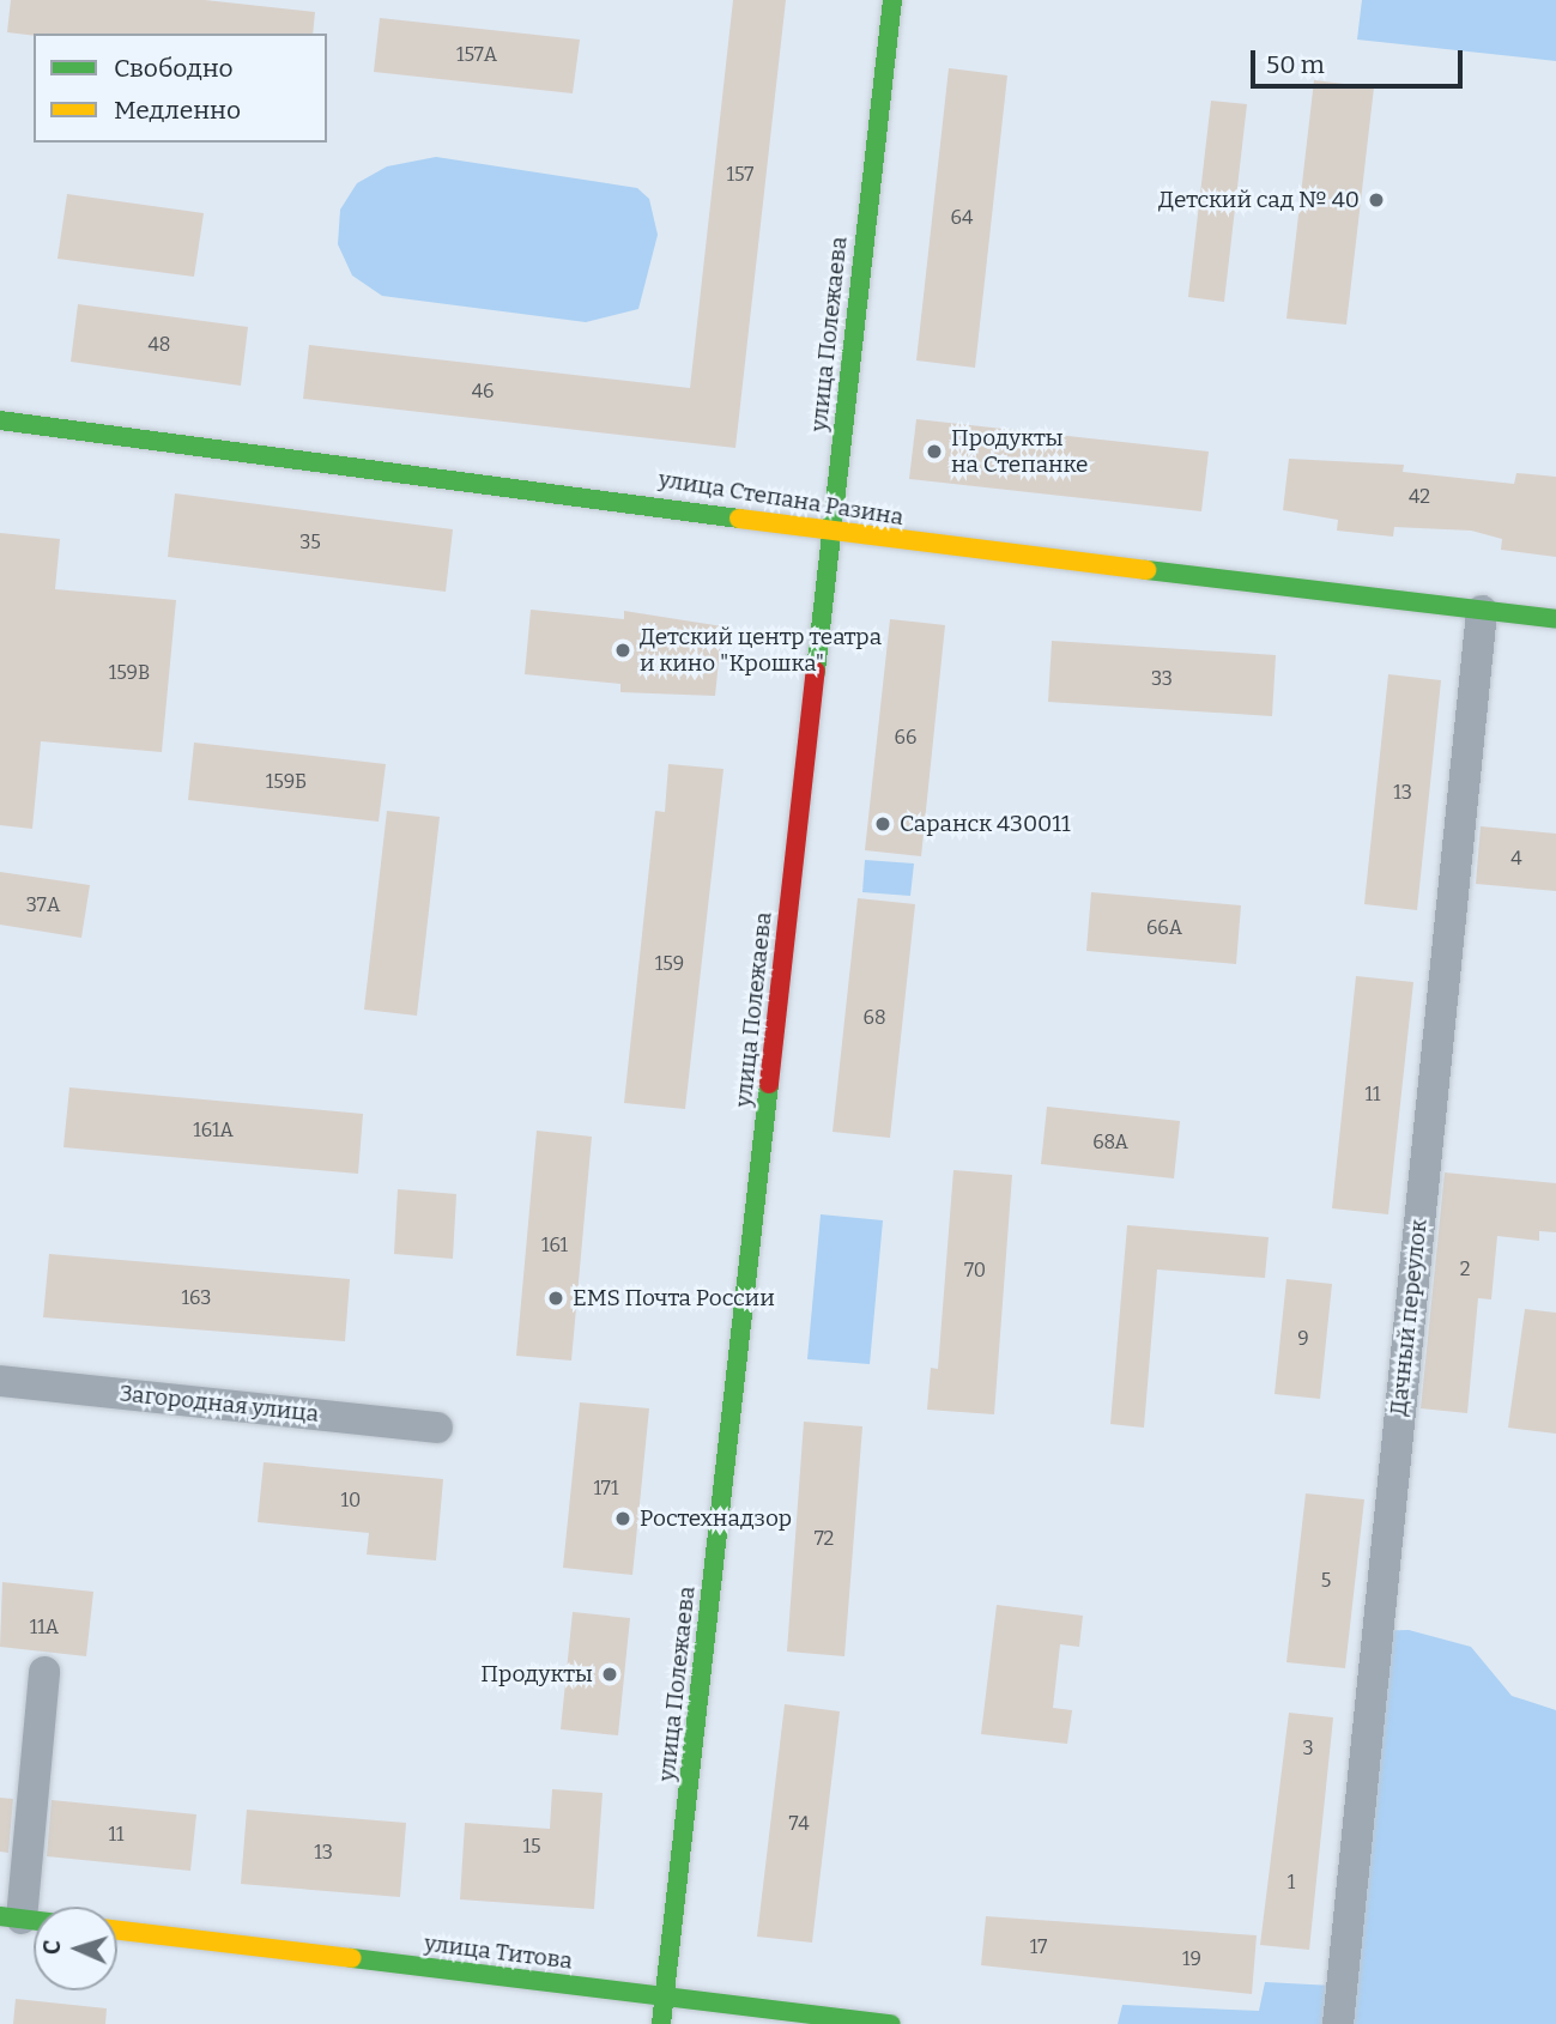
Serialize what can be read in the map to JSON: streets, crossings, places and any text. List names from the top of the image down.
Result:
{
  "streets": {
    "main road": ["улица Полежаева", "улица Степана Разина", "улица Титова"],
    "street": ["Дачный переулок", "Загородная улица"]
  },
  "crossings": [
    ["улица Полежаева", "улица Степана Разина"],
    ["улица Полежаева", "улица Титова"],
    ["улица Степана Разина", "Дачный переулок"]
  ],
  "places": [
    "Детский сад № 40",
    "Продукты на Степанке",
    "Детский центр театра и кино \"Крошка\"",
    "Саранск 430011",
    "EMS Почта России",
    "Ростехнадзор",
    "Продукты"
  ],
  "house_numbers": [
    "157А",
    "157",
    "64",
    "48",
    "46",
    "42",
    "35",
    "159В",
    "33",
    "66",
    "159Б",
    "13",
    "4",
    "37А",
    "66А",
    "159",
    "68",
    "11",
    "161А",
    "68А",
    "161",
    "2",
    "70",
    "163",
    "9",
    "171",
    "10",
    "72",
    "5",
    "11А",
    "3",
    "74",
    "11",
    "15",
    "13",
    "1",
    "17",
    "19"
  ],
  "legend": ["Свободно", "Медленно"],
  "scale_bar": "50 m",
  "north": "left"
}
